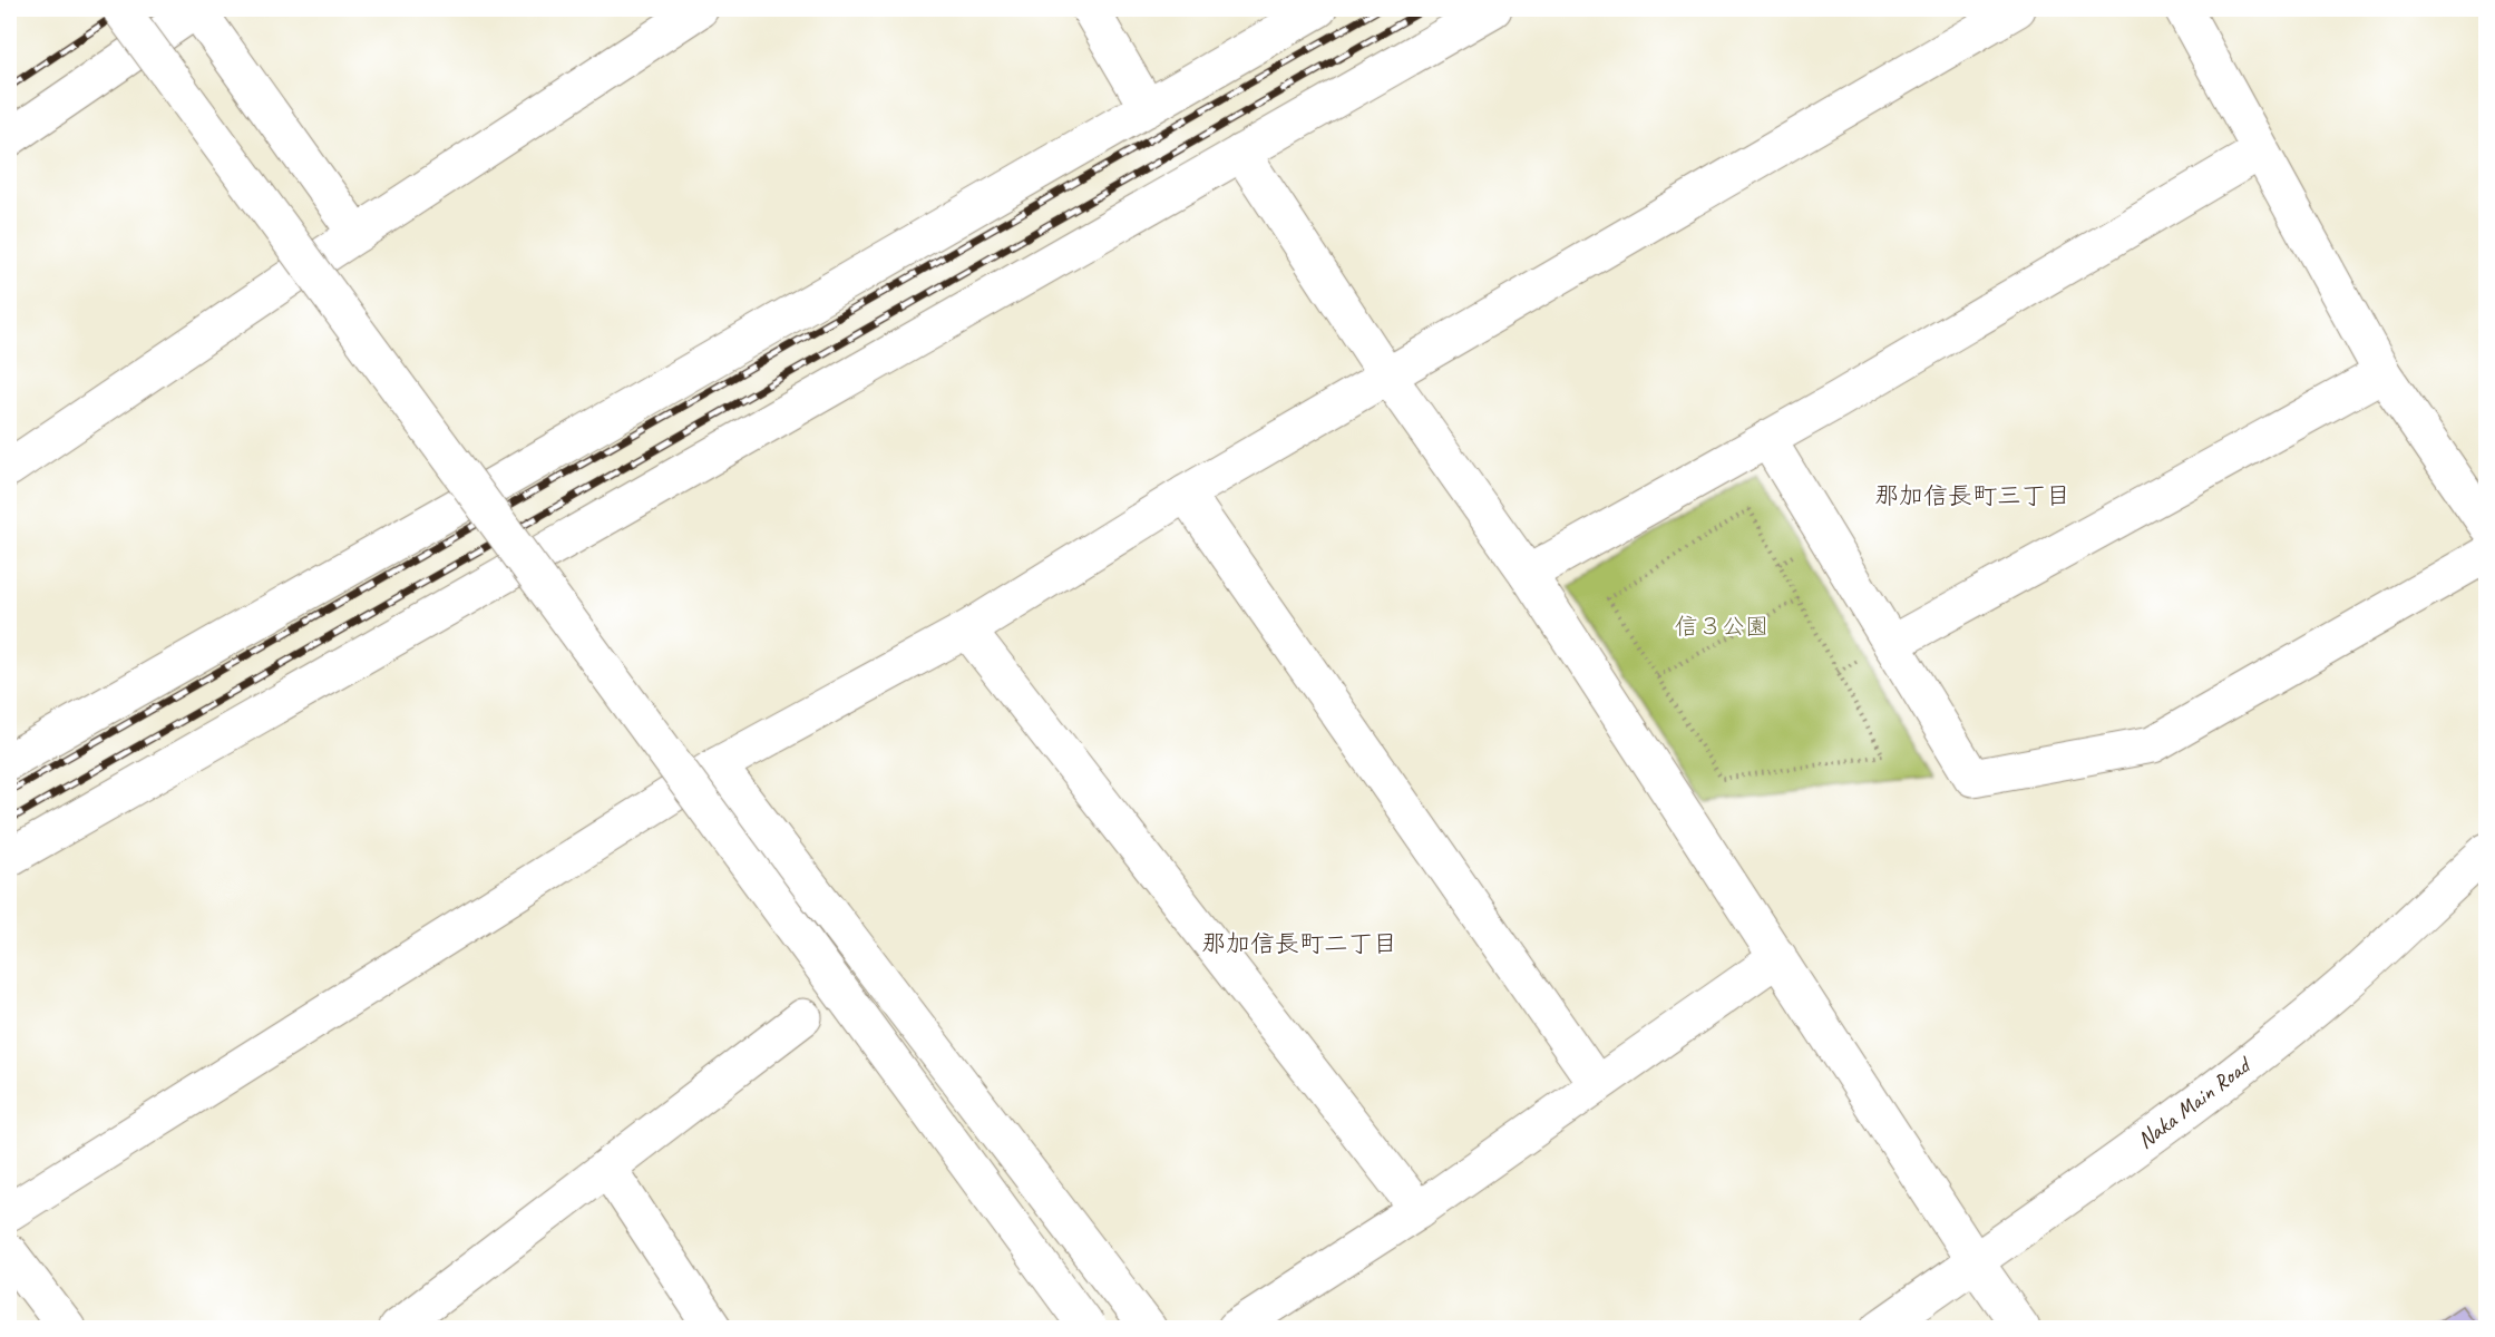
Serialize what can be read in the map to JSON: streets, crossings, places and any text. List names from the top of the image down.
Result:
{
  "streets": {
    "street": ["Naka Main Road"]
  },
  "districts": ["那加信長町三丁目", "那加信長町二丁目"],
  "parks": ["信３公園"]
}
